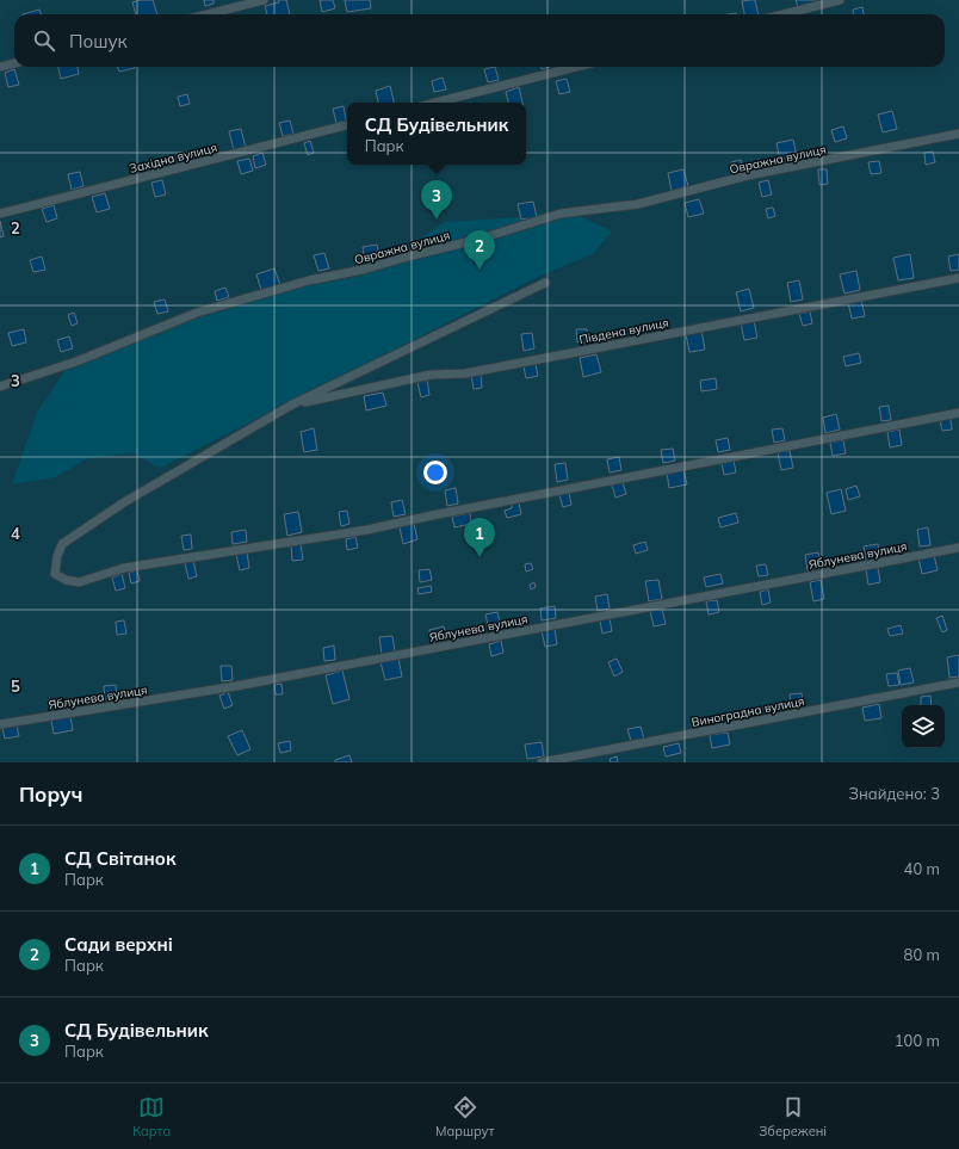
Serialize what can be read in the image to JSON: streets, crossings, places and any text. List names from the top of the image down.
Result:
{
  "streets": {
    "lane": [
      "Західна вулиця",
      "Овражна вулиця",
      "Південа вулиця",
      "Яблунева вулиця",
      "Виноградна вулиця"
    ]
  },
  "page": {
    "search": "Пошук",
    "popup": ["СД Будівельник", "Парк"],
    "pins": ["3", "2", "1"],
    "heading": ["Поруч", "Знайдено: 3"],
    "list": [
      {
        "mark": "1",
        "name": "СД Світанок",
        "note": "Парк",
        "value": "40 m"
      },
      {
        "mark": "2",
        "name": "Сади верхні",
        "note": "Парк",
        "value": "80 m"
      },
      {
        "mark": "3",
        "name": "СД Будівельник",
        "note": "Парк",
        "value": "100 m"
      }
    ],
    "nav": ["Карта", "Маршрут", "Збережені"]
  },
  "grid": {
    "rows": [
      "2",
      "3",
      "4",
      "5"
    ]
  }
}
